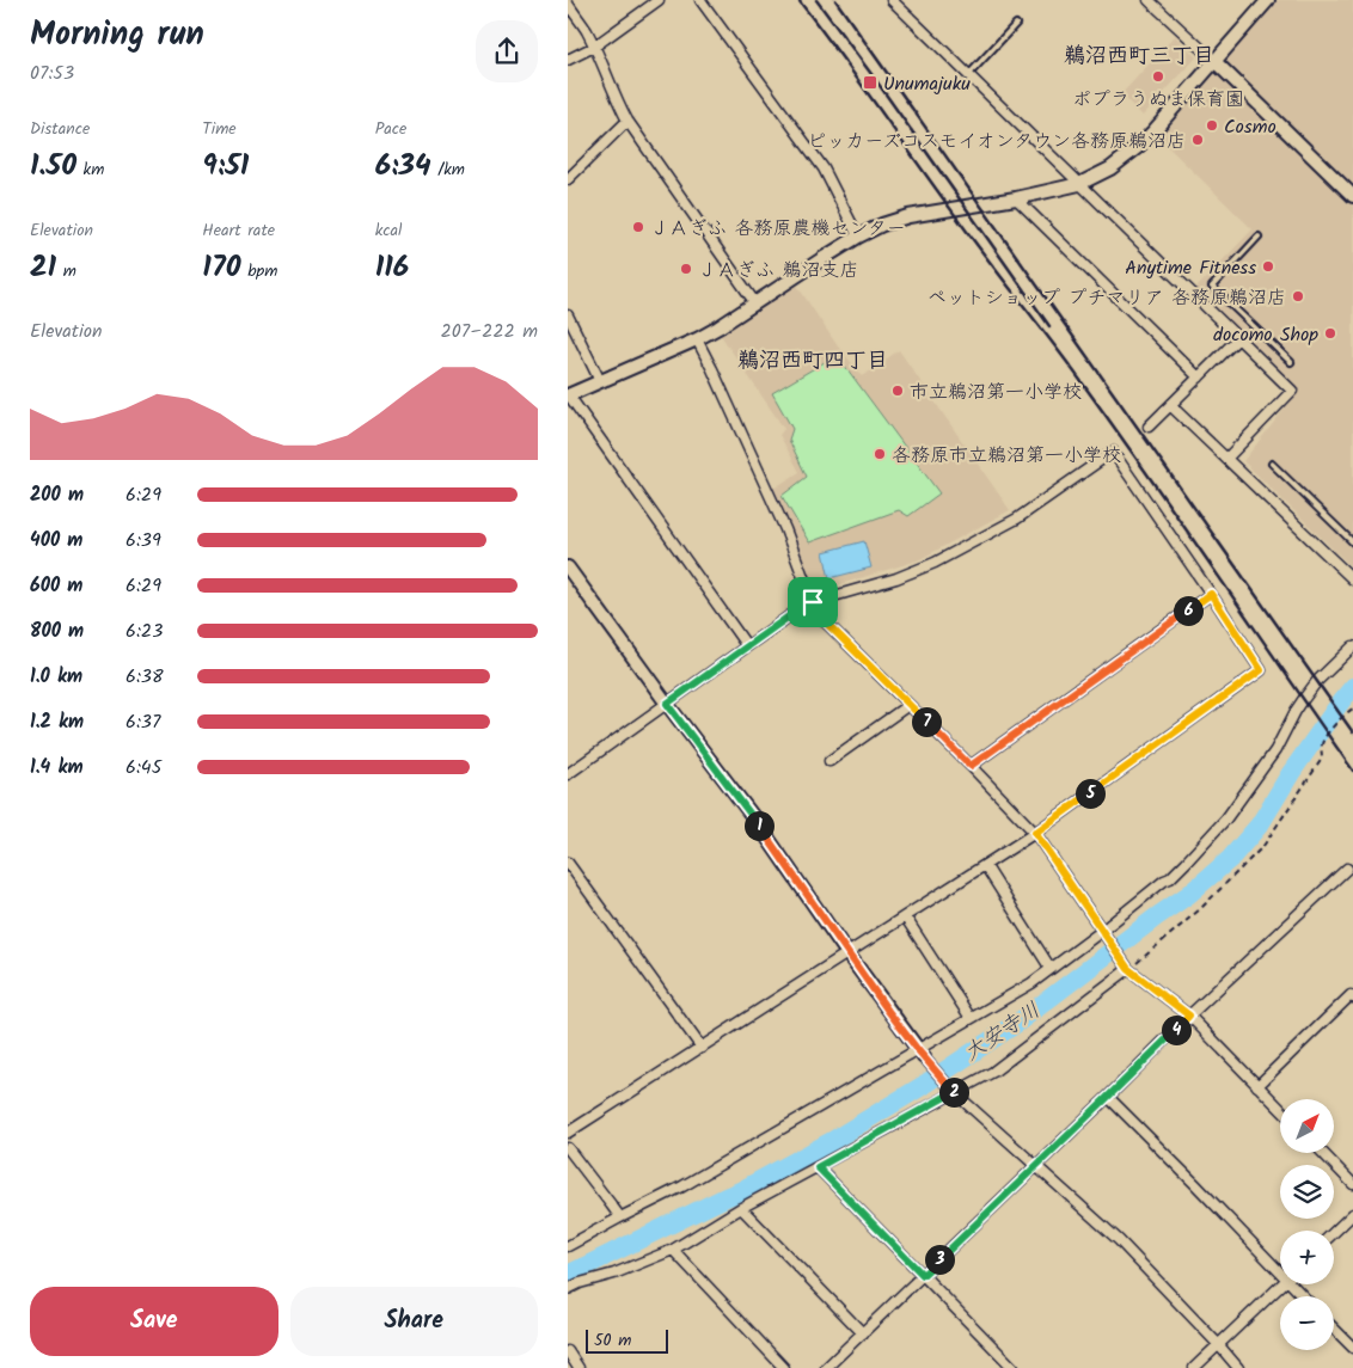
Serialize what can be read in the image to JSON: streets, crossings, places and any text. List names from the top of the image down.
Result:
{
  "districts": ["鵜沼西町三丁目", "鵜沼西町四丁目"],
  "water": ["大安寺川"],
  "places": {
    "other": [
      "ポプラうぬま保育園",
      "Cosmo",
      "ピッカーズコスモイオンタウン各務原鵜沼店",
      "ＪＡぎふ 各務原農機センター",
      "Anytime Fitness",
      "ＪＡぎふ 鵜沼支店",
      "ペットショップ プチマリア 各務原鵜沼店",
      "docomo Shop",
      "市立鵜沼第一小学校",
      "各務原市立鵜沼第一小学校"
    ],
    "transit": ["Unumajuku"]
  },
  "scale_bar": "50 m",
  "north": "top right",
  "page": {
    "heading": ["Morning run", "07:53"],
    "stats": [
      ["Distance", "1.50 km"],
      ["Time", "9:51"],
      ["Pace", "6:34 /km"],
      ["Elevation", "21 m"],
      ["Heart rate", "170 bpm"],
      ["kcal", "116"]
    ],
    "chart": ["Elevation", "207–222 m"],
    "list": [
      {
        "name": "200 m",
        "note": "6:29"
      },
      {
        "name": "400 m",
        "note": "6:39"
      },
      {
        "name": "600 m",
        "note": "6:29"
      },
      {
        "name": "800 m",
        "note": "6:23"
      },
      {
        "name": "1.0 km",
        "note": "6:38"
      },
      {
        "name": "1.2 km",
        "note": "6:37"
      },
      {
        "name": "1.4 km",
        "note": "6:45"
      }
    ],
    "pins": [
      "6",
      "7",
      "5",
      "1",
      "4",
      "2",
      "3"
    ],
    "map_buttons": ["+", "−"],
    "buttons": ["Save", "Share"],
    "scale": "50 m"
  }
}
